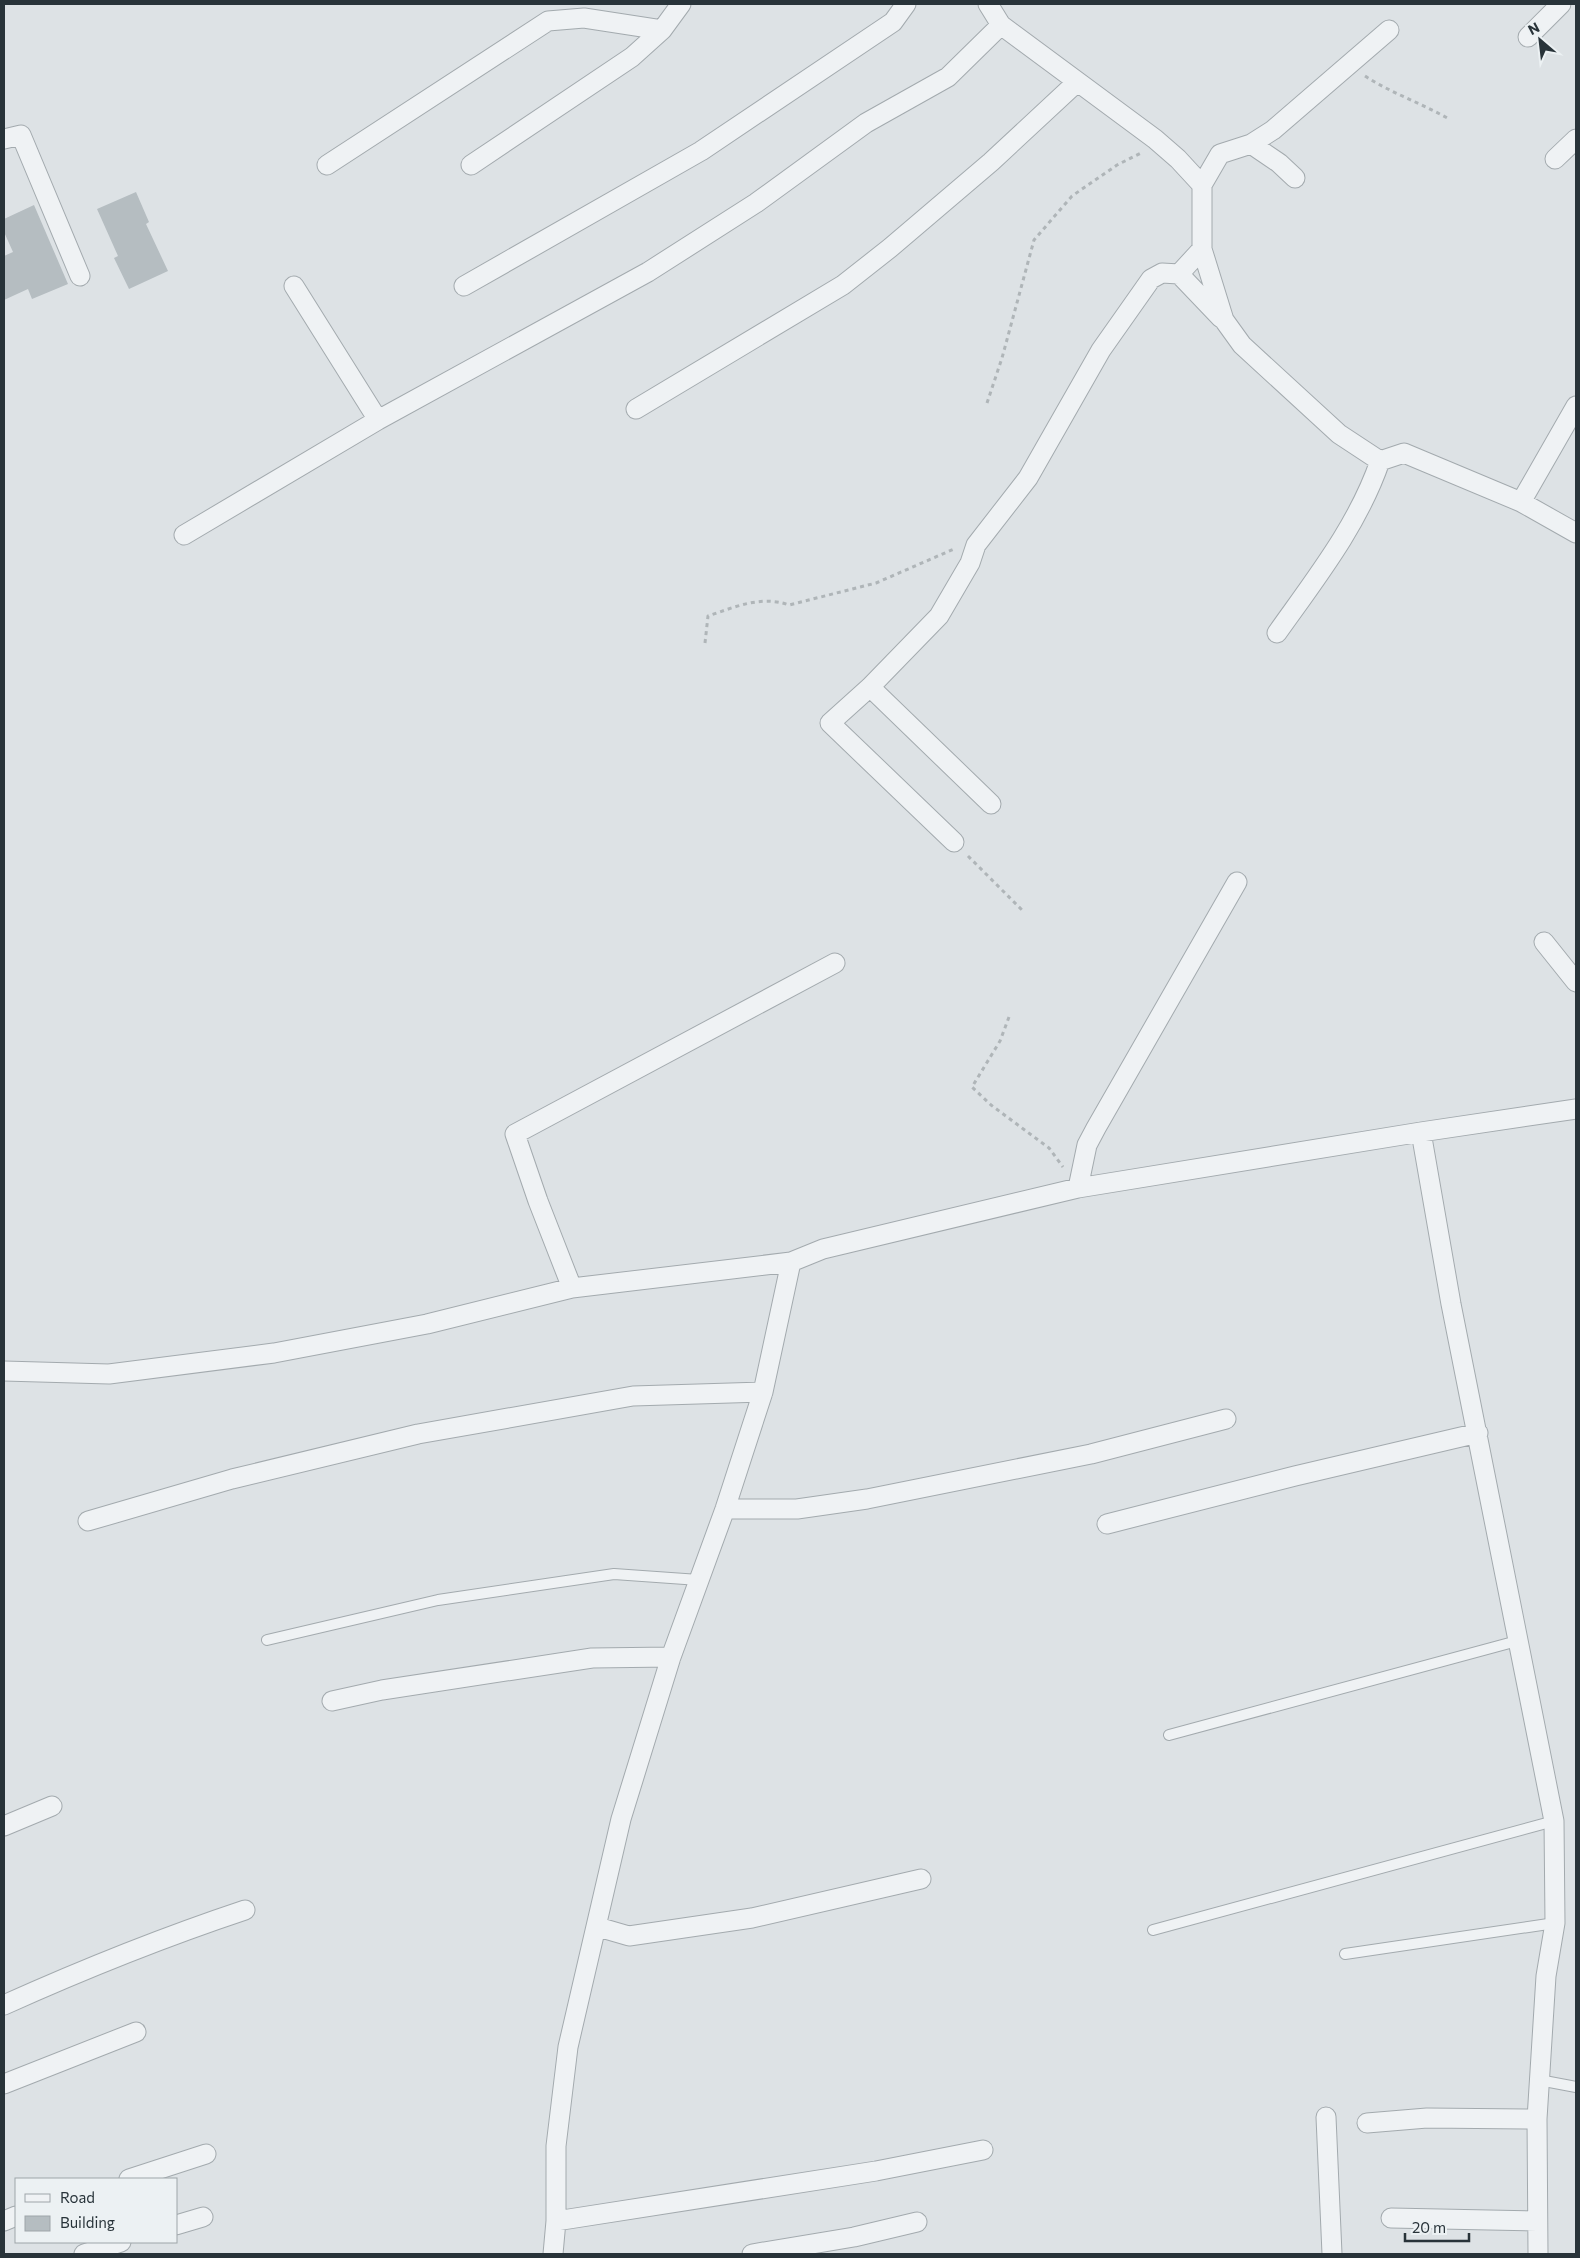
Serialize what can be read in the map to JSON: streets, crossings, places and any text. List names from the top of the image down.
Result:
{
  "legend": ["Road", "Building"],
  "scale_bar": "20 m",
  "north": "top left"
}
